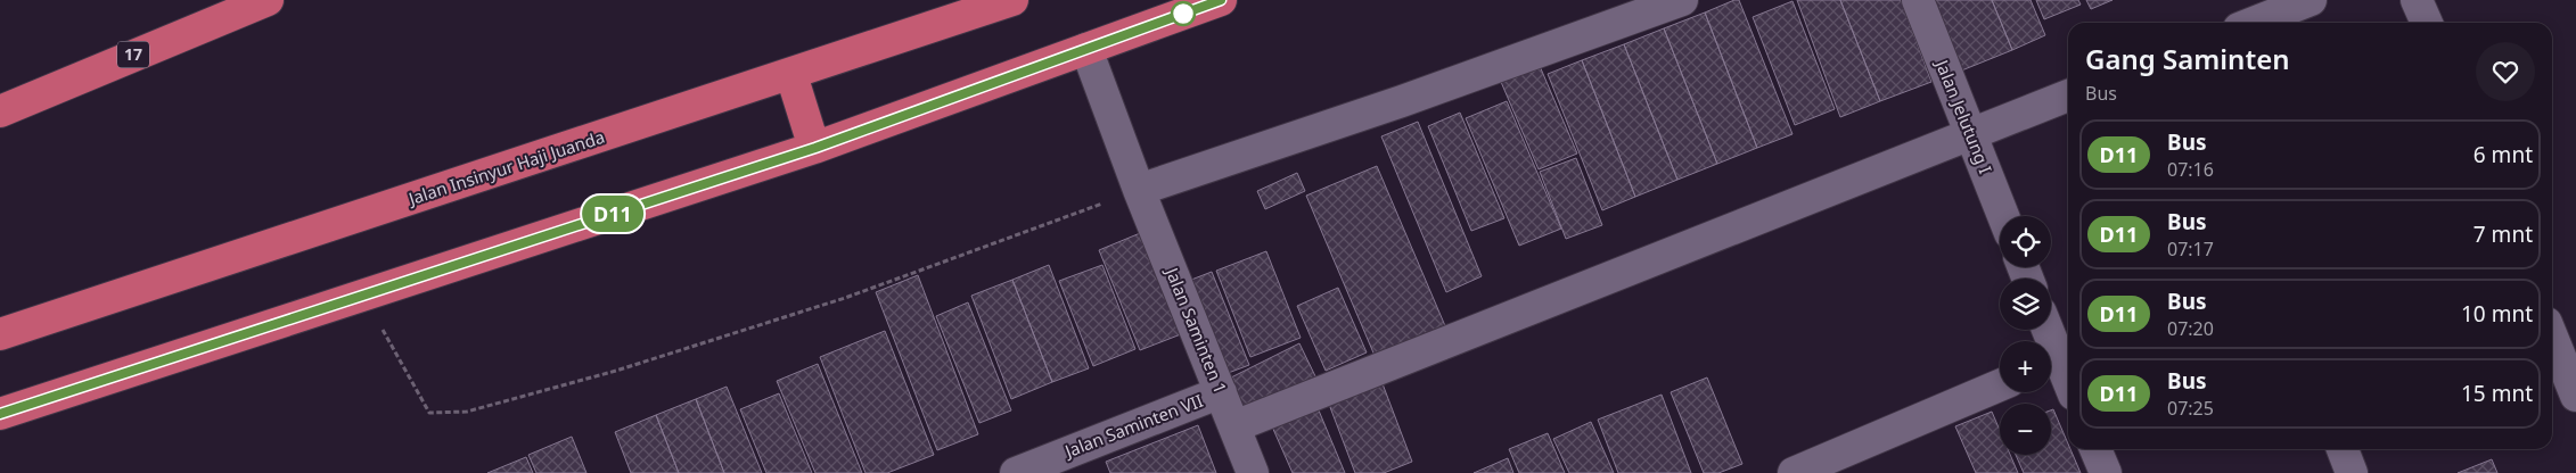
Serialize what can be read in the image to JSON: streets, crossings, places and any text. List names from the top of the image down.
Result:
{
  "streets": {
    "highway": ["17", "Jalan Insinyur Haji Juanda"],
    "street": ["Jalan Jelutung I", "Jalan Saminten 1", "Jalan Saminten VII"]
  },
  "crossings": [
    ["Jalan Saminten 1", "Jalan Saminten VII"]
  ],
  "lines": ["bus line D11"],
  "page": {
    "on_map": "D11",
    "heading": ["Gang Saminten", "Bus"],
    "list": [
      {
        "mark": "D11",
        "name": "Bus",
        "note": "07:16",
        "value": "6 mnt"
      },
      {
        "mark": "D11",
        "name": "Bus",
        "note": "07:17",
        "value": "7 mnt"
      },
      {
        "mark": "D11",
        "name": "Bus",
        "note": "07:20",
        "value": "10 mnt"
      },
      {
        "mark": "D11",
        "name": "Bus",
        "note": "07:25",
        "value": "15 mnt"
      }
    ],
    "map_buttons": ["+", "−"]
  }
}
